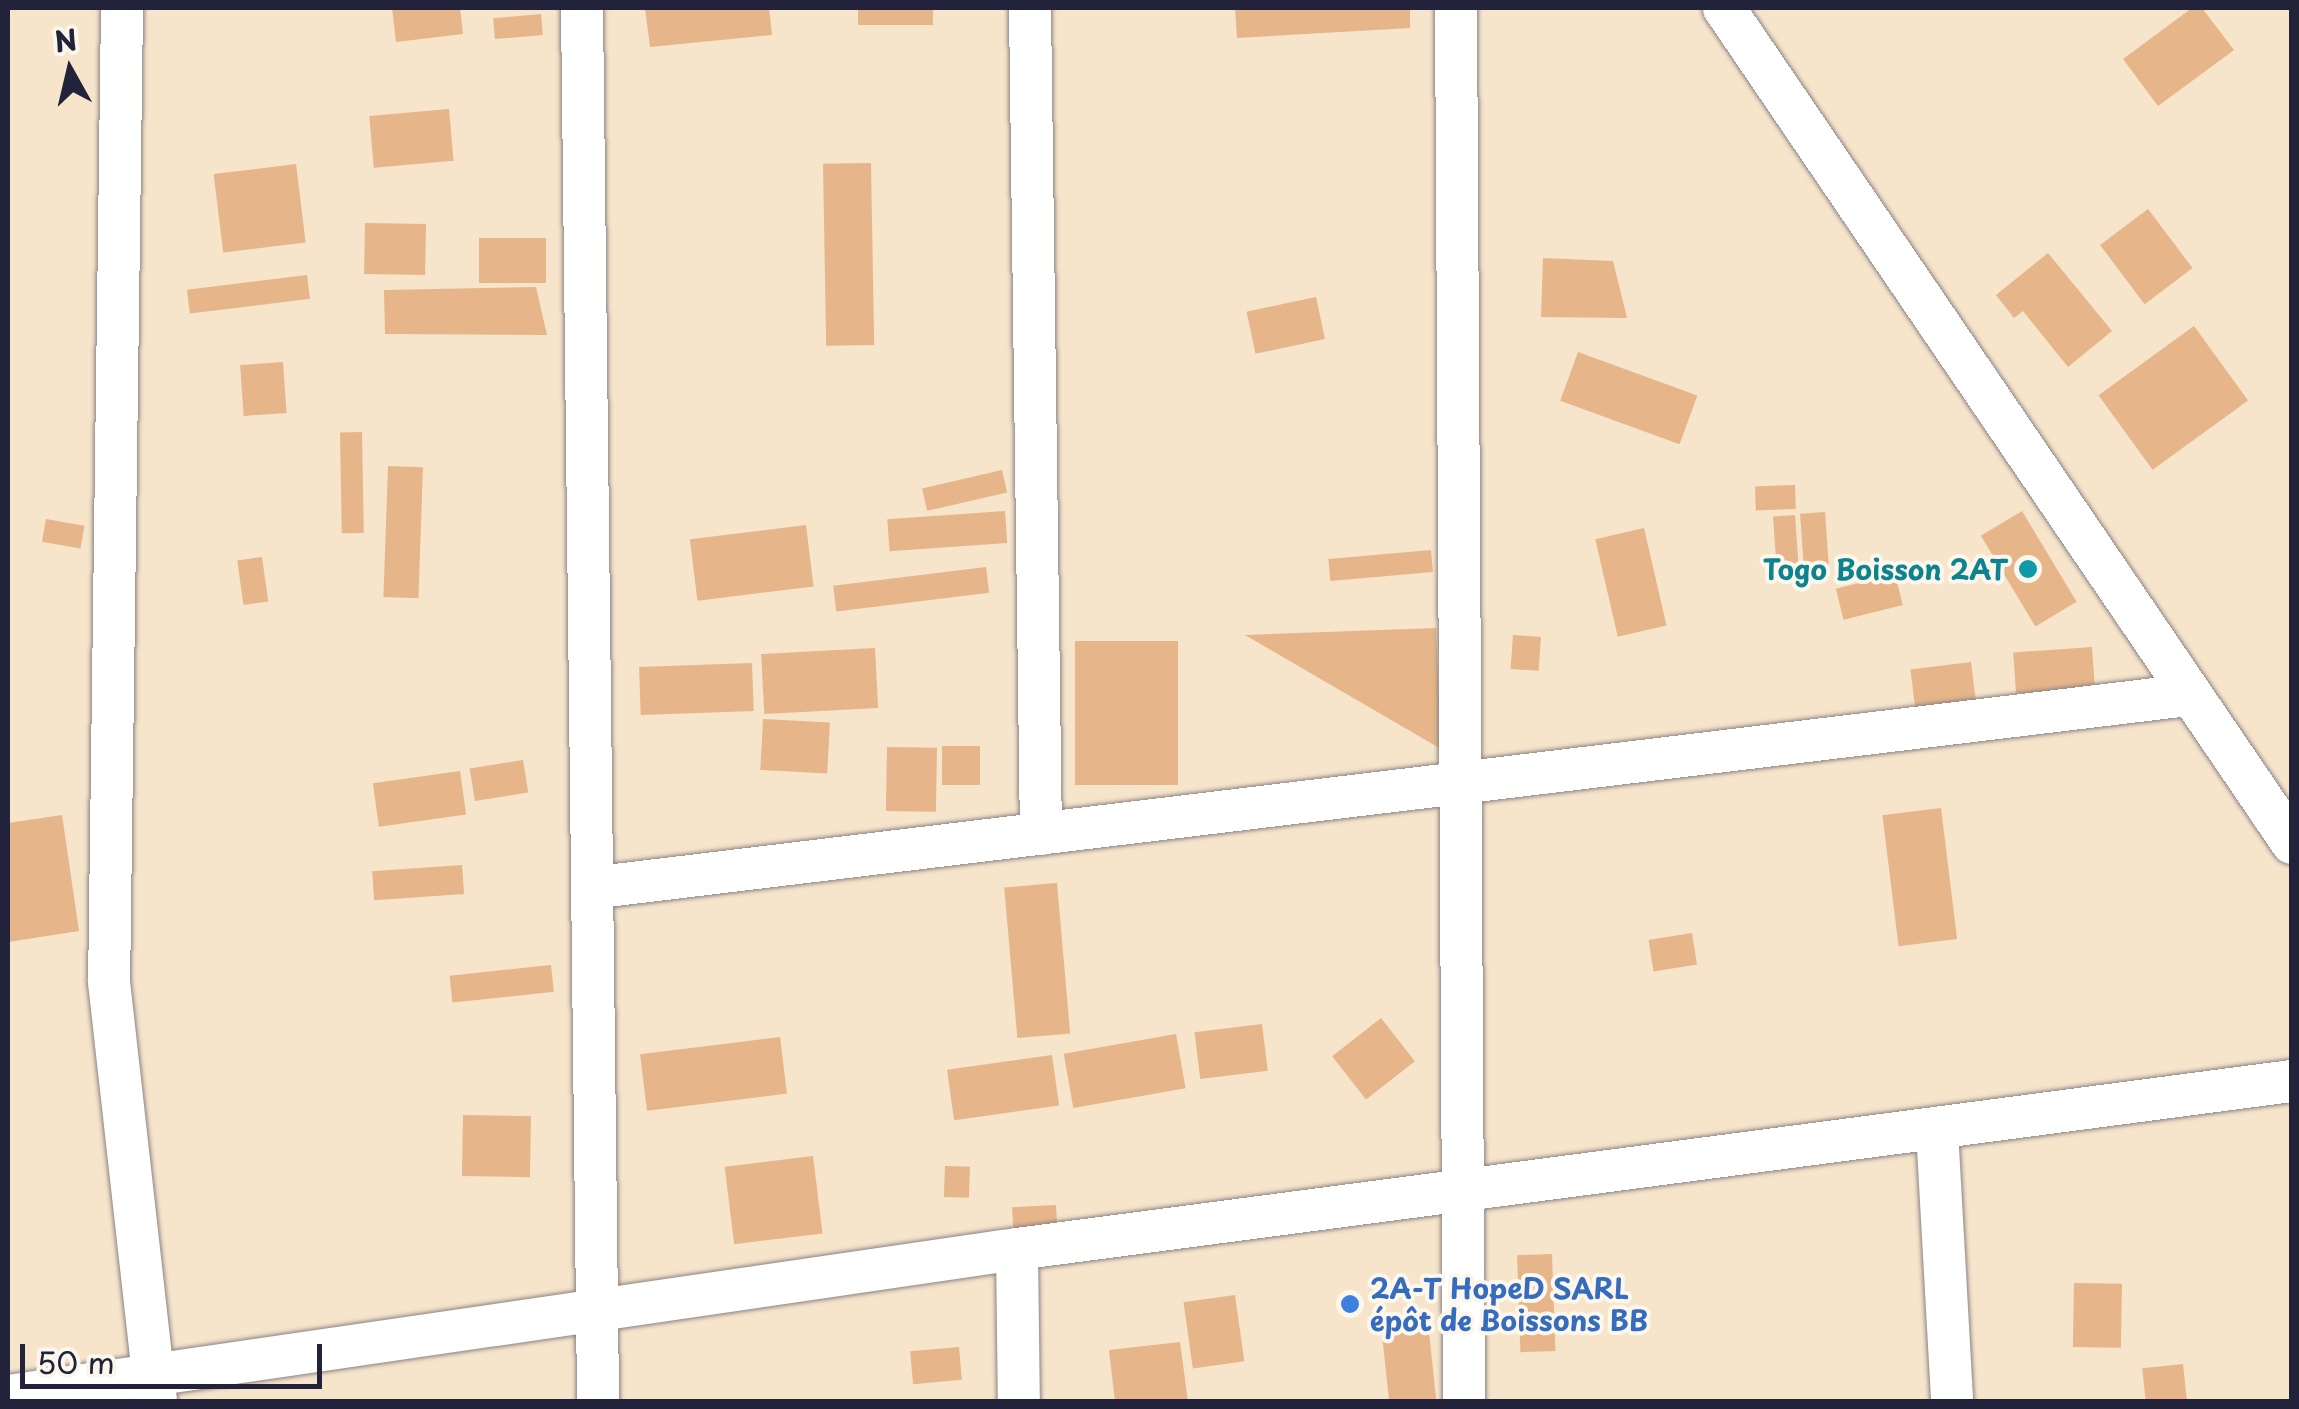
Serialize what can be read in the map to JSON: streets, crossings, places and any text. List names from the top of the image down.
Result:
{
  "places": ["Togo Boisson 2AT", "2A-T HopeD SARL épôt de Boissons BB"],
  "scale_bar": "50 m",
  "north": "top"
}
